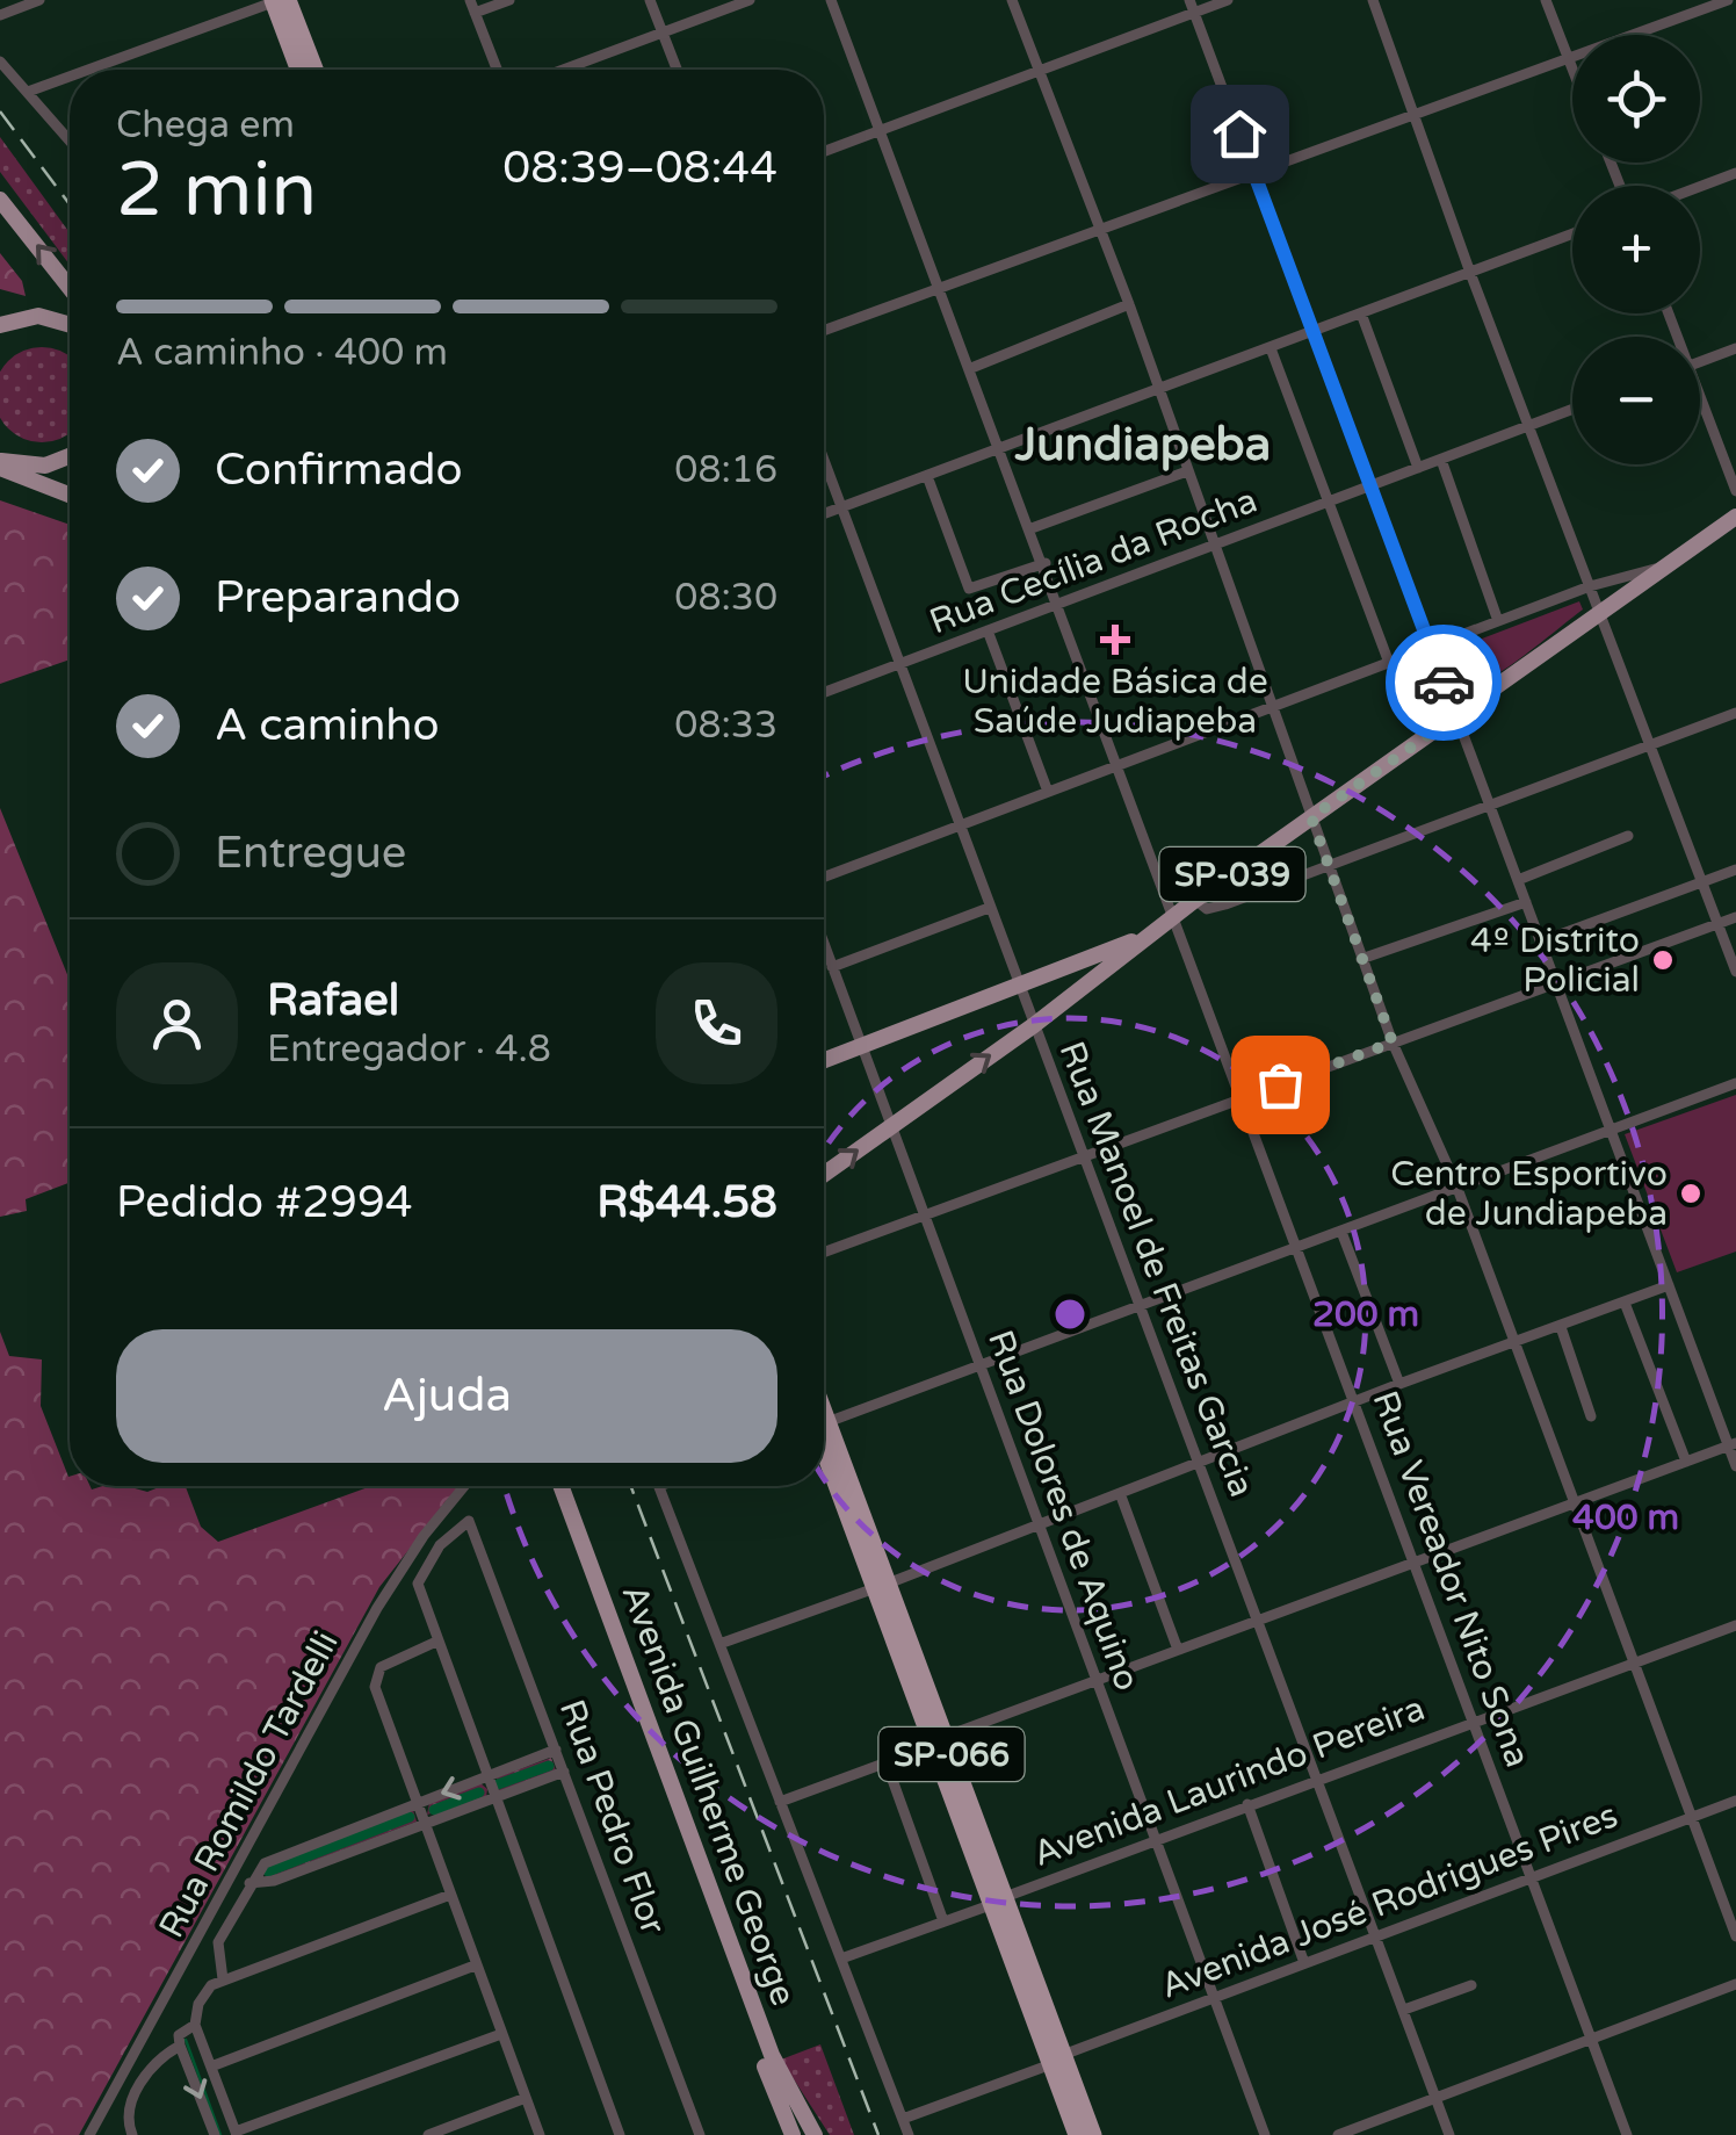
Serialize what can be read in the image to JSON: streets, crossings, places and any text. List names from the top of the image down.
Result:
{
  "streets": {
    "highway": ["SP-066"],
    "main road": ["SP-039", "Avenida Guilherme George"],
    "street": [
      "Rua Cecília da Rocha",
      "Rua Manoel de Freitas Garcia",
      "Rua Dolores de Aquino",
      "Rua Vereador Nito Sona",
      "Avenida Laurindo Pereira",
      "Rua Romildo Tardelli",
      "Rua Pedro Flor",
      "Avenida José Rodrigues Pires"
    ]
  },
  "crossings": [
    ["Rua Cecília da Rocha", "Rua Manoel de Freitas Garcia"],
    ["Rua Cecília da Rocha", "Rua Vereador Nito Sona"],
    ["SP-039", "Rua Vereador Nito Sona"],
    ["Rua Manoel de Freitas Garcia", "Avenida Laurindo Pereira"],
    ["Rua Manoel de Freitas Garcia", "Avenida José Rodrigues Pires"],
    ["Rua Dolores de Aquino", "Avenida Laurindo Pereira"],
    ["Rua Dolores de Aquino", "Avenida José Rodrigues Pires"],
    ["Rua Vereador Nito Sona", "Avenida Laurindo Pereira"],
    ["Rua Vereador Nito Sona", "Avenida José Rodrigues Pires"],
    ["SP-066", "Avenida Laurindo Pereira"],
    ["SP-066", "Avenida José Rodrigues Pires"]
  ],
  "districts": ["Jundiapeba"],
  "places": {
    "health": ["Unidade Básica de Saúde Judiapeba"],
    "other": ["4º Distrito Policial", "Centro Esportivo de Jundiapeba"]
  },
  "page": {
    "map_buttons": ["+", "−"],
    "heading": ["2 min", "Chega em", "08:39–08:44"],
    "panel": [
      "Rafael",
      "Entregador · 4.8",
      "Pedido #2994",
      "R$44.58"
    ],
    "bar": "A caminho · 400 m",
    "list": [
      ["Confirmado", "08:16"],
      ["Preparando", "08:30"],
      ["A caminho", "08:33"],
      "Entregue"
    ],
    "buttons": "Ajuda"
  },
  "rings": ["200 m", "400 m"]
}
